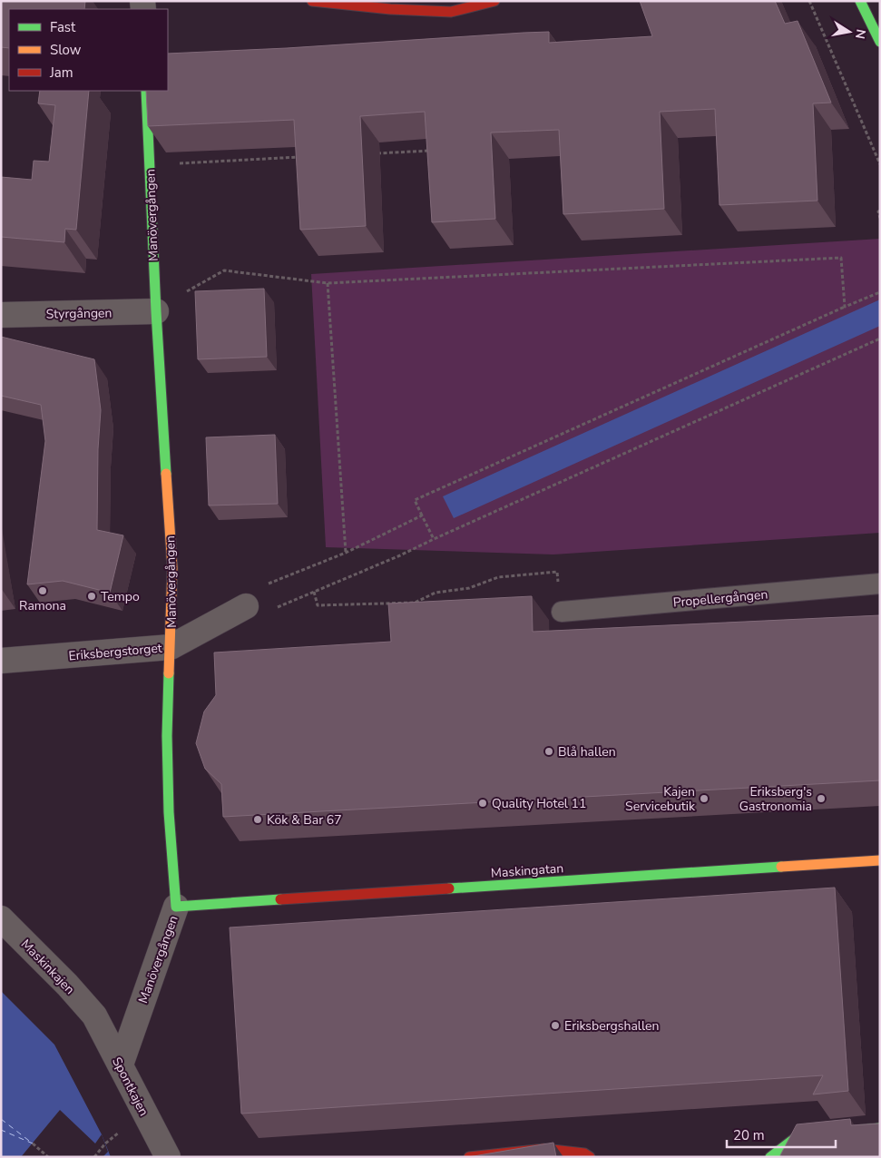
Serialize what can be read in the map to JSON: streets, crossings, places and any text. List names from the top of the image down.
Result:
{
  "streets": {
    "street": [
      "Manövergången",
      "Styrgången",
      "Eriksbergstorget",
      "Maskingatan",
      "Maskinkajen",
      "Spontkajen"
    ],
    "lane": ["Propellergången"]
  },
  "crossings": [
    ["Manövergången", "Styrgången"],
    ["Manövergången", "Eriksbergstorget"],
    ["Manövergången", "Maskingatan"],
    ["Manövergången", "Spontkajen"],
    ["Maskinkajen", "Spontkajen"]
  ],
  "places": [
    "Ramona",
    "Tempo",
    "Blå hallen",
    "Kajen Servicebutik",
    "Eriksberg's Gastronomia",
    "Quality Hotel 11",
    "Kök & Bar 67",
    "Eriksbergshallen"
  ],
  "legend": ["Fast", "Slow", "Jam"],
  "scale_bar": "20 m",
  "north": "right"
}
